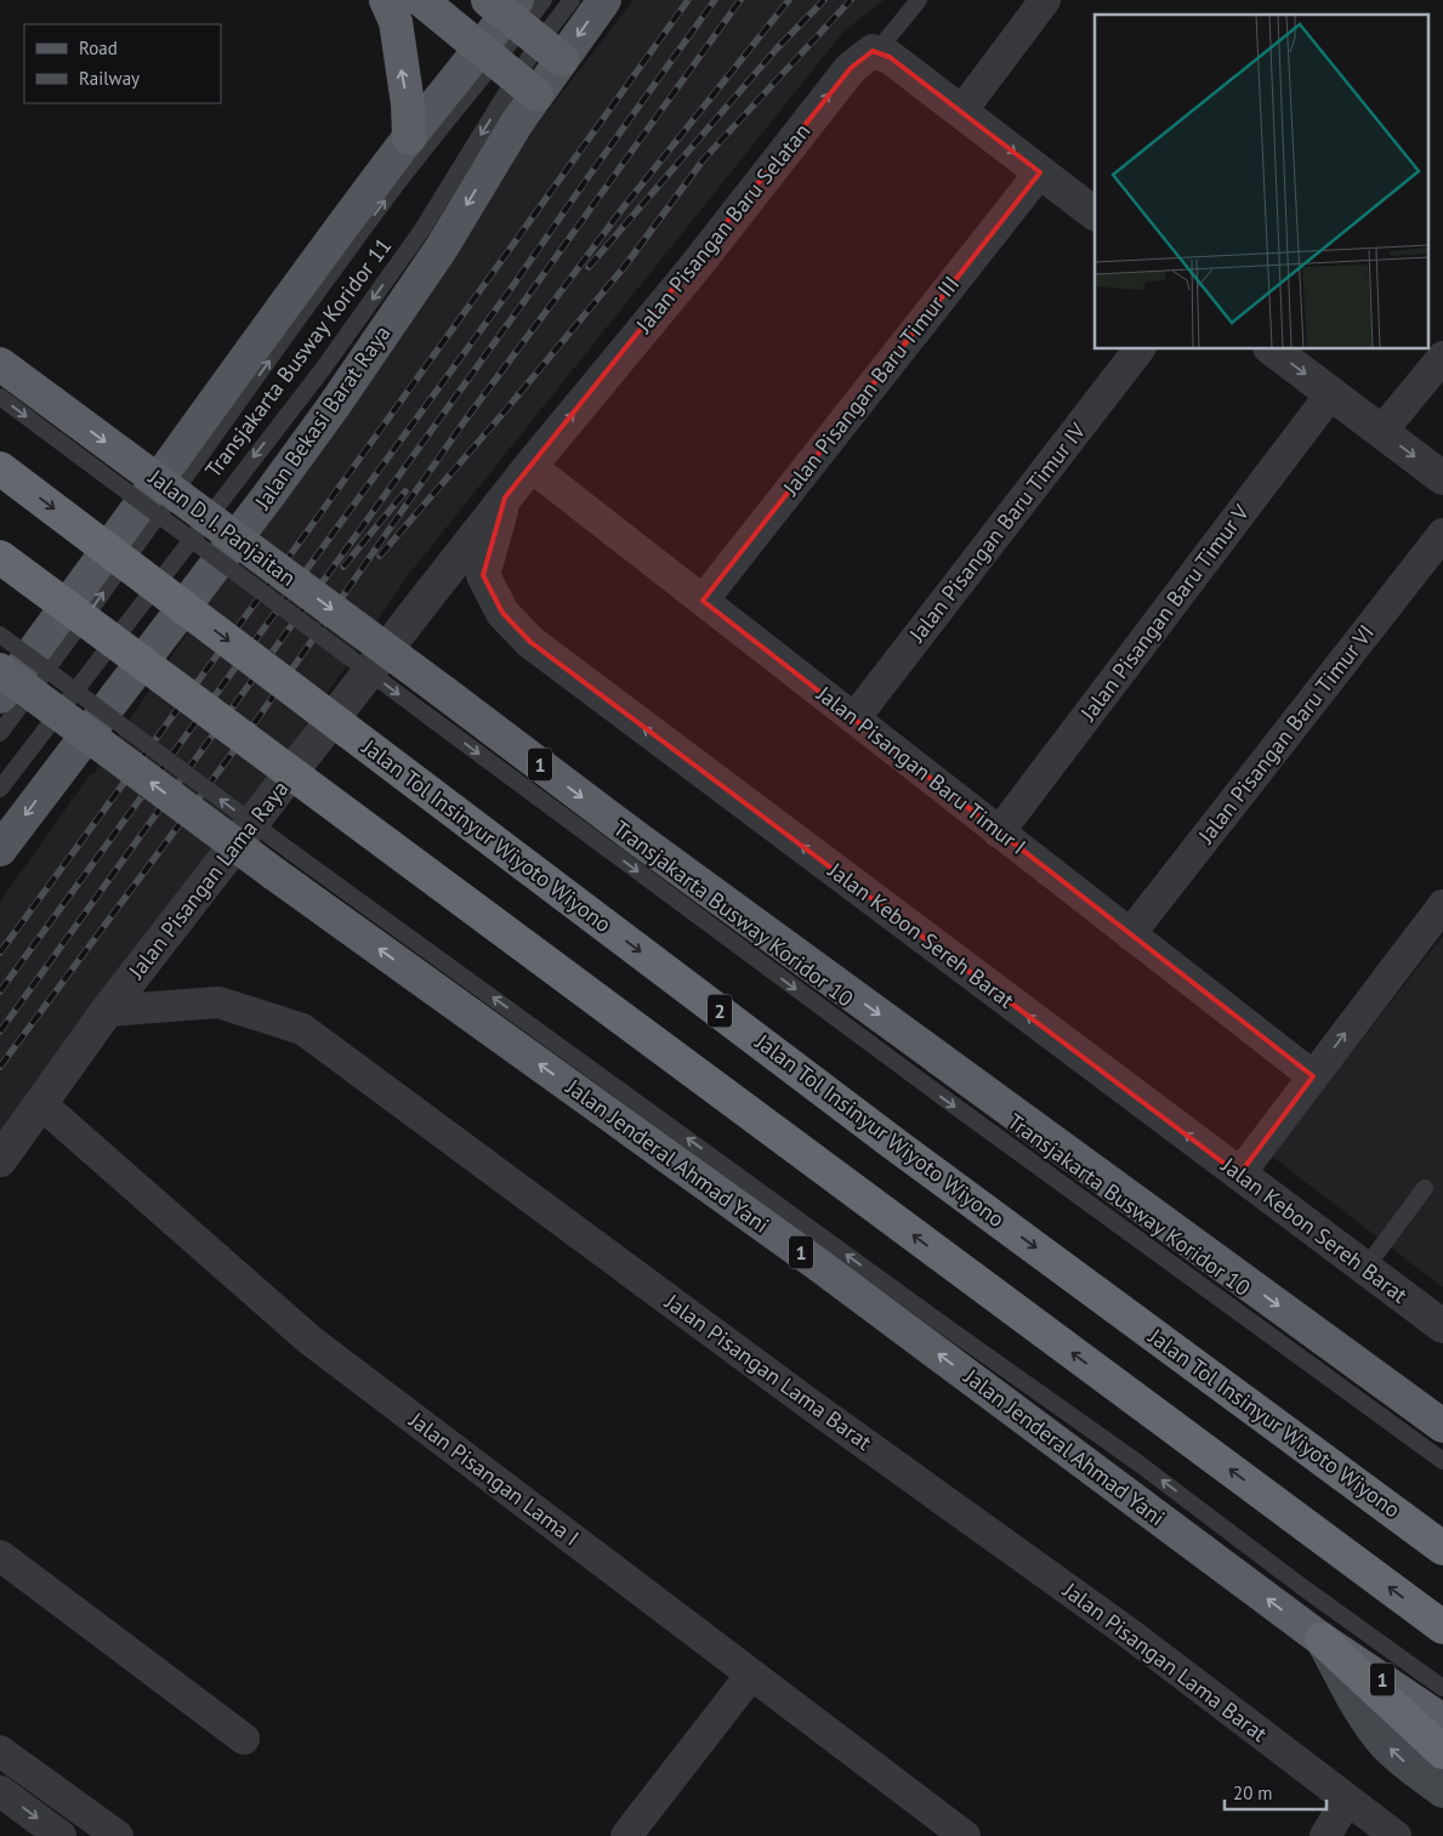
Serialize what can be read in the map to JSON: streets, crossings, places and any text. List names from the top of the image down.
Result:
{
  "streets": {
    "highway": [
      "Jalan D. I. Panjaitan",
      "1",
      "Jalan Tol Insinyur Wiyoto Wiyono",
      "2",
      "Jalan Jenderal Ahmad Yani"
    ],
    "main road": ["Jalan Bekasi Barat Raya"],
    "street": [
      "Jalan Pisangan Baru Selatan",
      "Jalan Pisangan Baru Timur III",
      "Jalan Pisangan Baru Timur IV",
      "Jalan Pisangan Baru Timur V",
      "Jalan Pisangan Baru Timur VI",
      "Jalan Pisangan Baru Timur I",
      "Jalan Pisangan Lama Raya",
      "Jalan Kebon Sereh Barat",
      "Jalan Pisangan Lama Barat",
      "Jalan Pisangan Lama I"
    ],
    "lane": ["Transjakarta Busway Koridor 11", "Transjakarta Busway Koridor 10"]
  },
  "crossings": [
    ["Jalan Pisangan Baru Selatan", "Jalan Pisangan Baru Timur I"],
    ["Jalan Pisangan Baru Selatan", "Jalan Pisangan Lama Raya"],
    ["Jalan Pisangan Baru Selatan", "Jalan Kebon Sereh Barat"],
    ["Transjakarta Busway Koridor 11", "Jalan Bekasi Barat Raya"],
    ["Jalan Pisangan Baru Timur III", "Jalan Pisangan Baru Timur I"],
    ["Jalan D. I. Panjaitan", "1"],
    ["Jalan D. I. Panjaitan", "Transjakarta Busway Koridor 10"],
    ["Jalan Pisangan Baru Timur IV", "Jalan Pisangan Baru Timur I"],
    ["Jalan Pisangan Baru Timur V", "Jalan Pisangan Baru Timur I"],
    ["Jalan Pisangan Baru Timur VI", "Jalan Pisangan Baru Timur I"],
    ["1", "Transjakarta Busway Koridor 10"],
    ["Jalan Pisangan Lama Raya", "Jalan Pisangan Lama Barat"],
    ["Jalan Pisangan Lama Raya", "Jalan Pisangan Lama I"]
  ],
  "one_way": ["Jalan Pisangan Baru Selatan", "Transjakarta Busway Koridor 10", "Jalan Kebon Sereh Barat"],
  "legend": ["Road", "Railway"],
  "scale_bar": "20 m"
}
